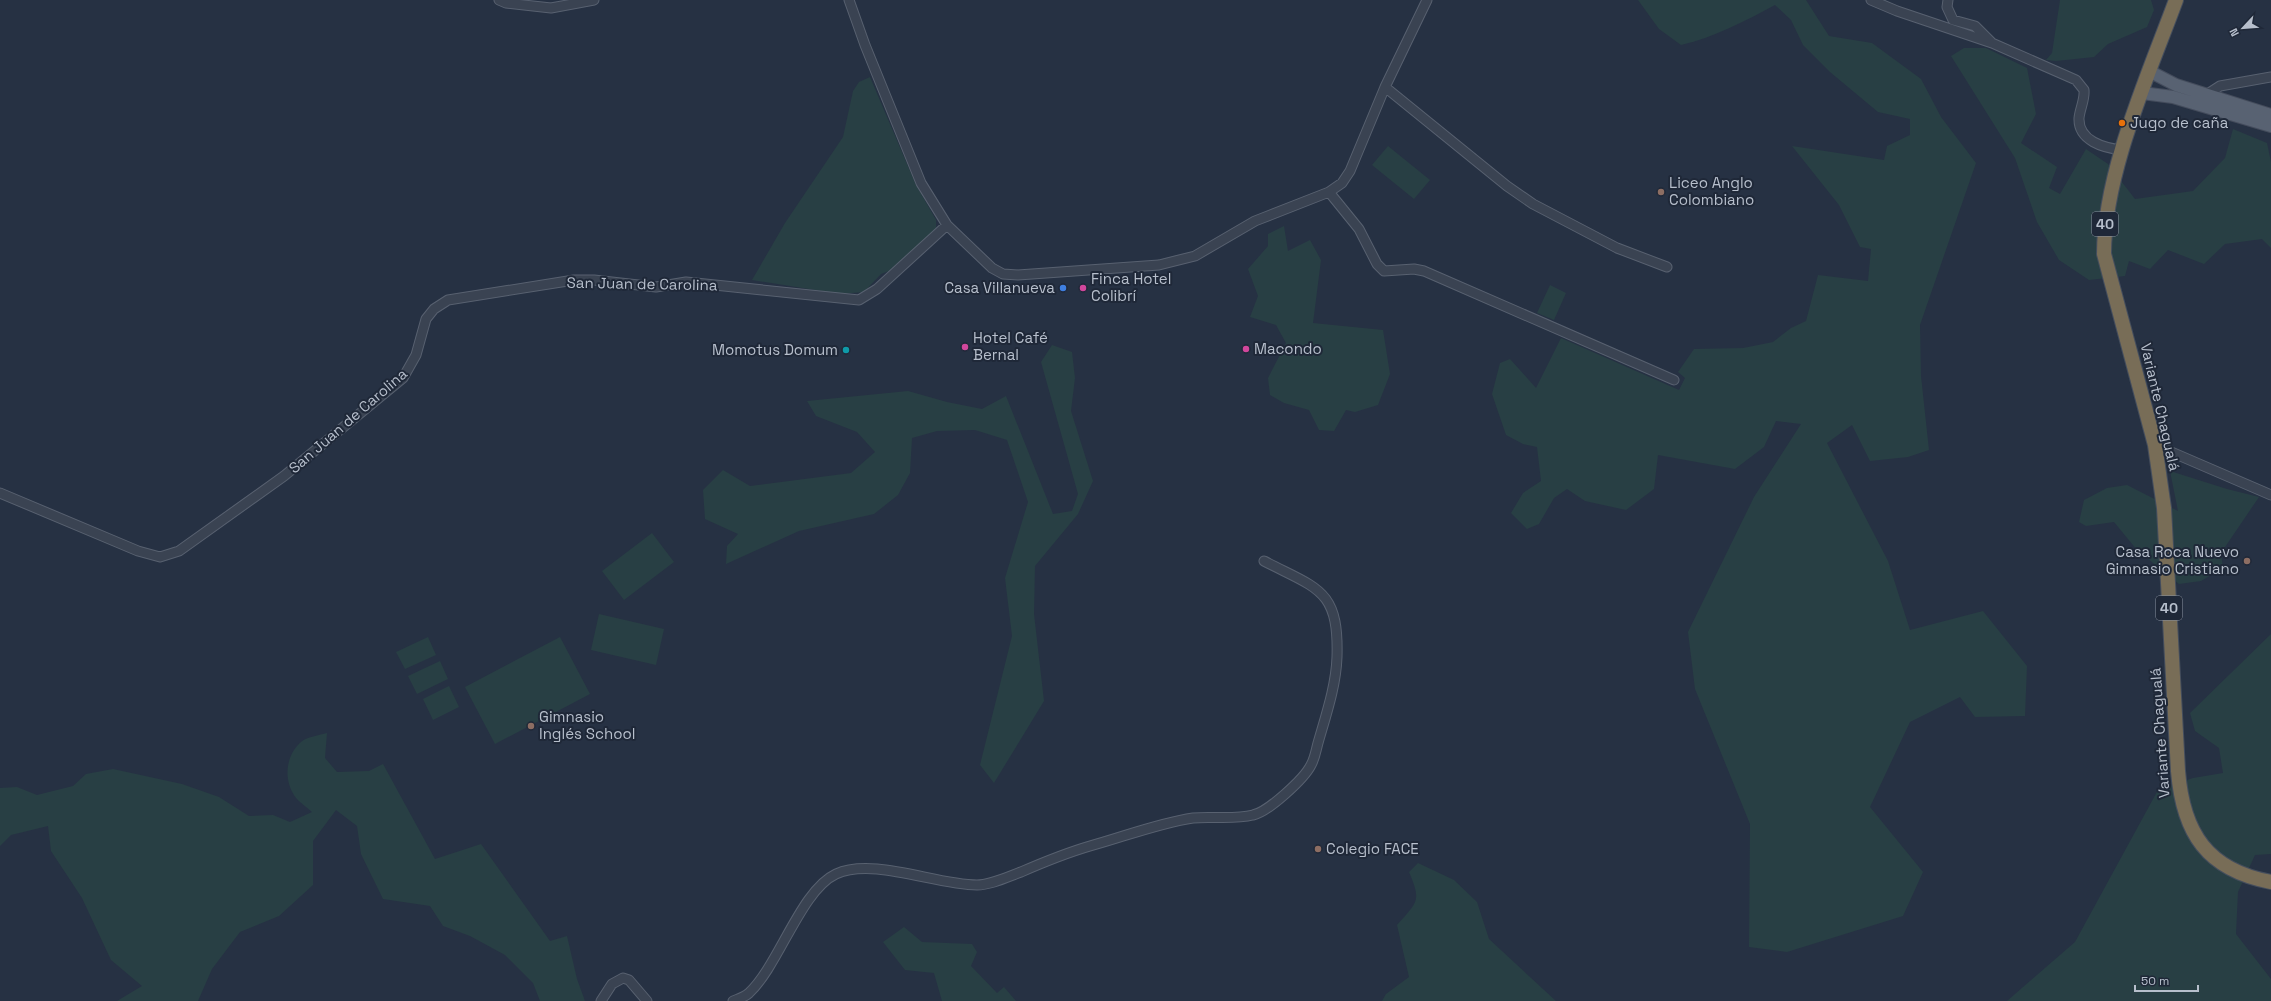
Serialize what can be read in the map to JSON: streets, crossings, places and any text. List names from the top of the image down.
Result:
{
  "streets": {
    "highway": ["40", "Variante Chagualá"],
    "street": ["San Juan de Carolina"]
  },
  "places": [
    "Jugo de caña",
    "Liceo Anglo Colombiano",
    "Casa Villanueva",
    "Finca Hotel Colibrí",
    "Hotel Café Bernal",
    "Macondo",
    "Momotus Domum",
    "Casa Roca Nuevo Gimnasio Cristiano",
    "Gimnasio Inglés School",
    "Colegio FACE"
  ],
  "scale_bar": "50 m",
  "north": "bottom left"
}
